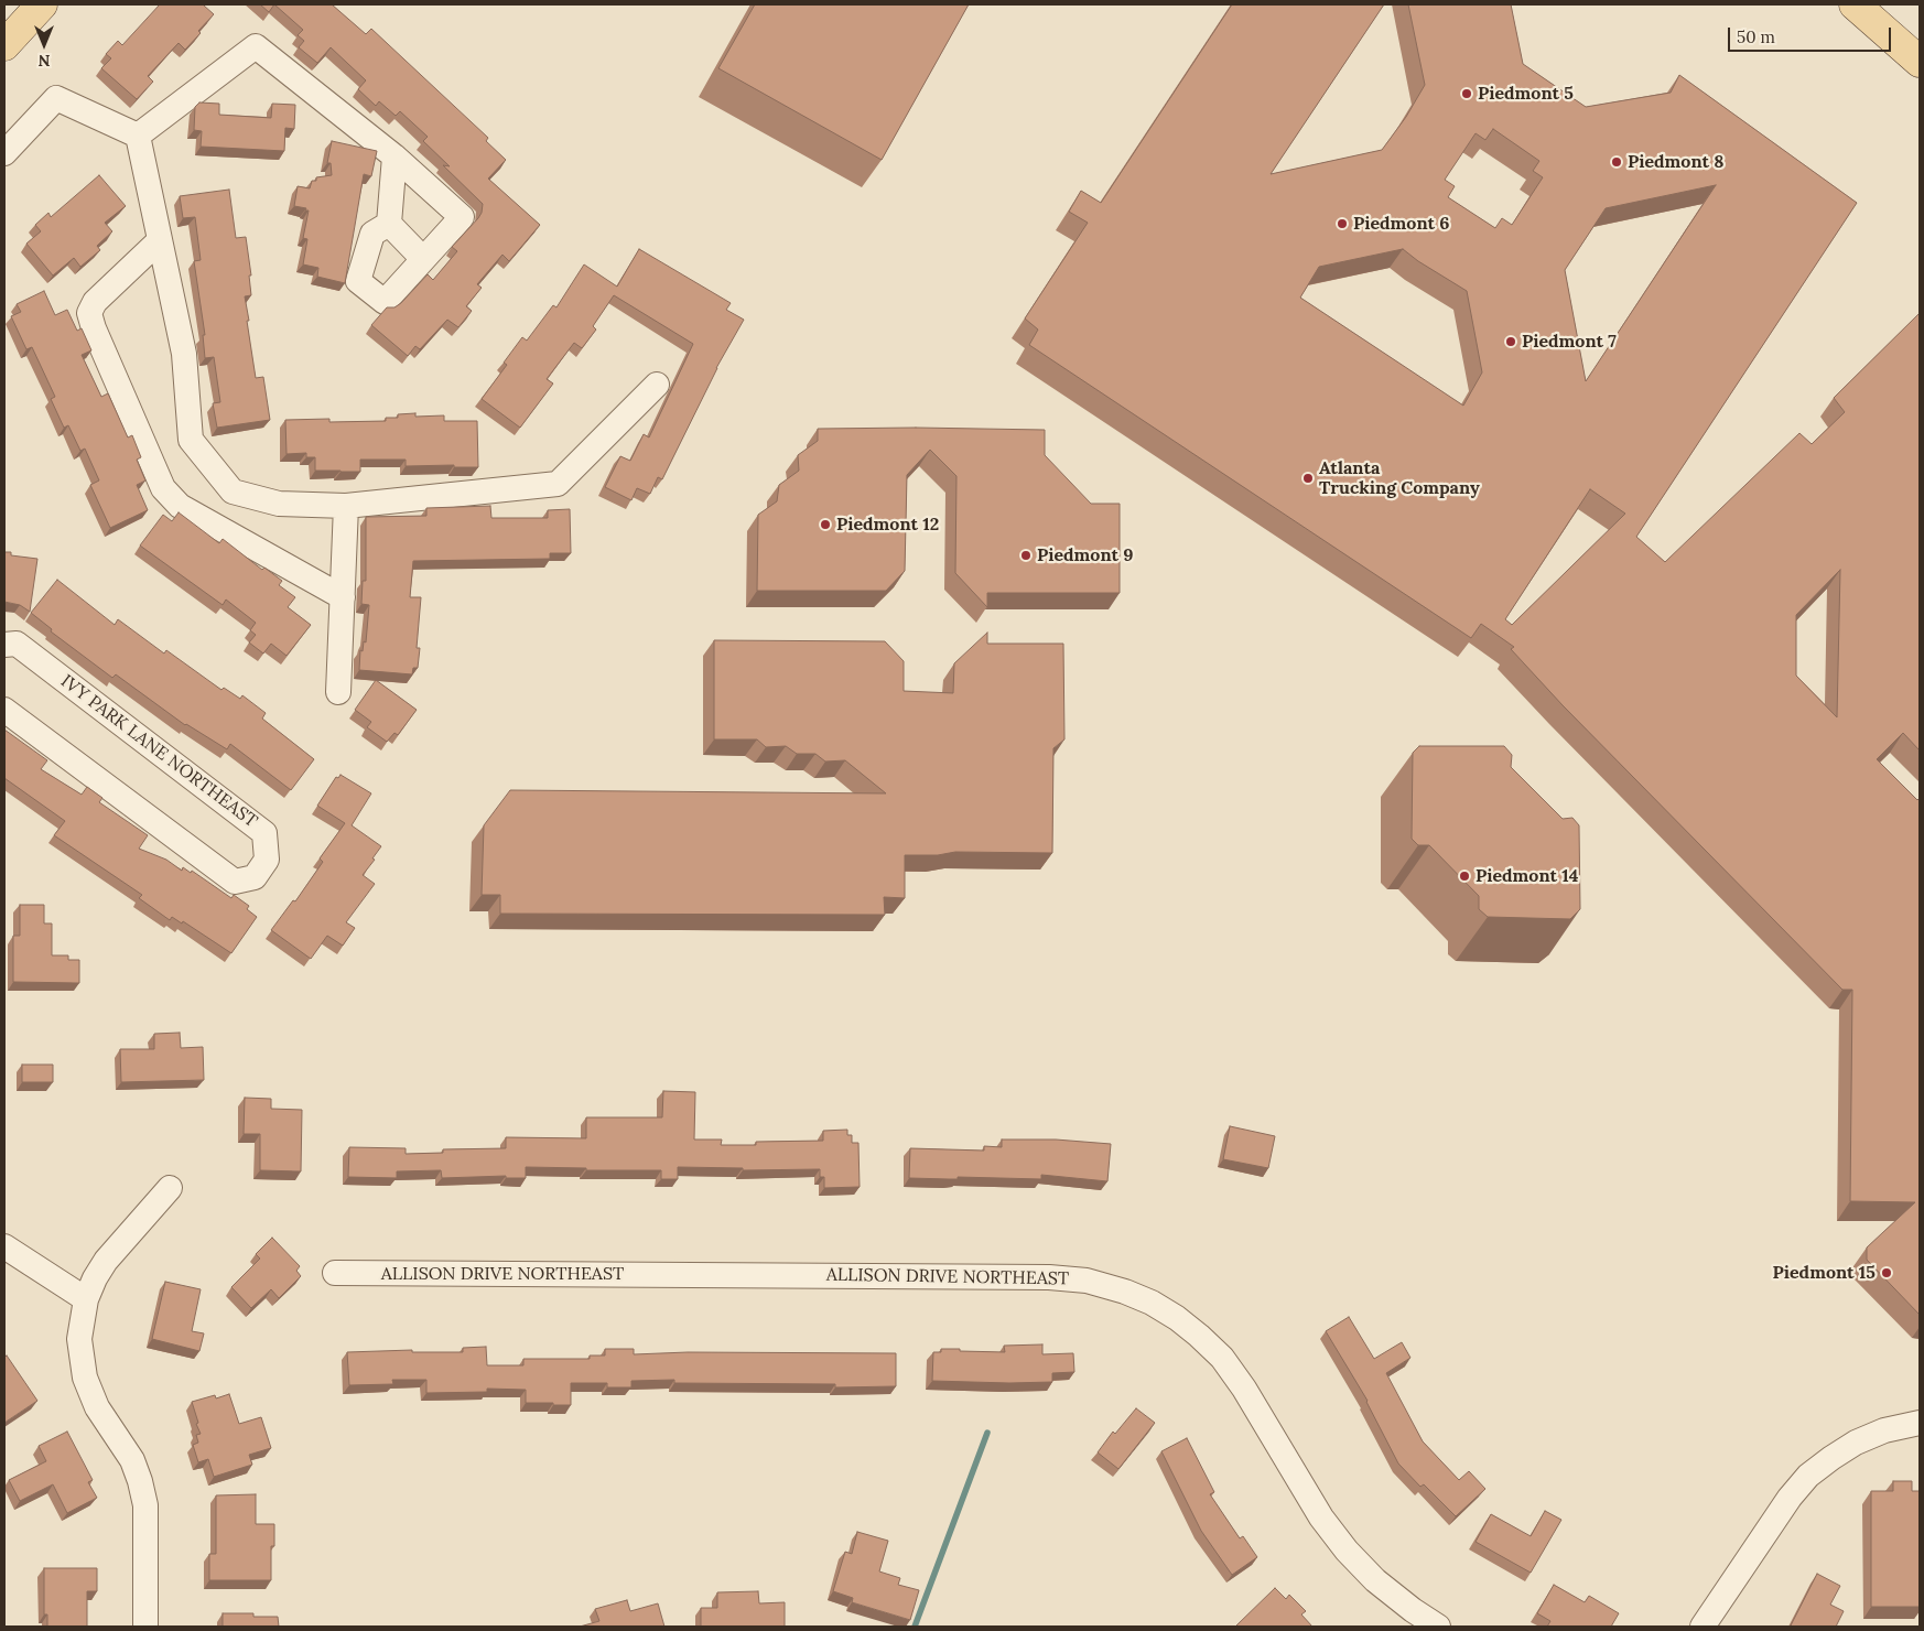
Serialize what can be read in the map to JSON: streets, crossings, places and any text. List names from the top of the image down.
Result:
{
  "streets": {
    "street": ["IVY PARK LANE NORTHEAST", "ALLISON DRIVE NORTHEAST"]
  },
  "places": [
    "Piedmont 5",
    "Piedmont 8",
    "Piedmont 6",
    "Piedmont 7",
    "Atlanta Trucking Company",
    "Piedmont 12",
    "Piedmont 9",
    "Piedmont 14",
    "Piedmont 15"
  ],
  "scale_bar": "50 m",
  "north": "bottom"
}
